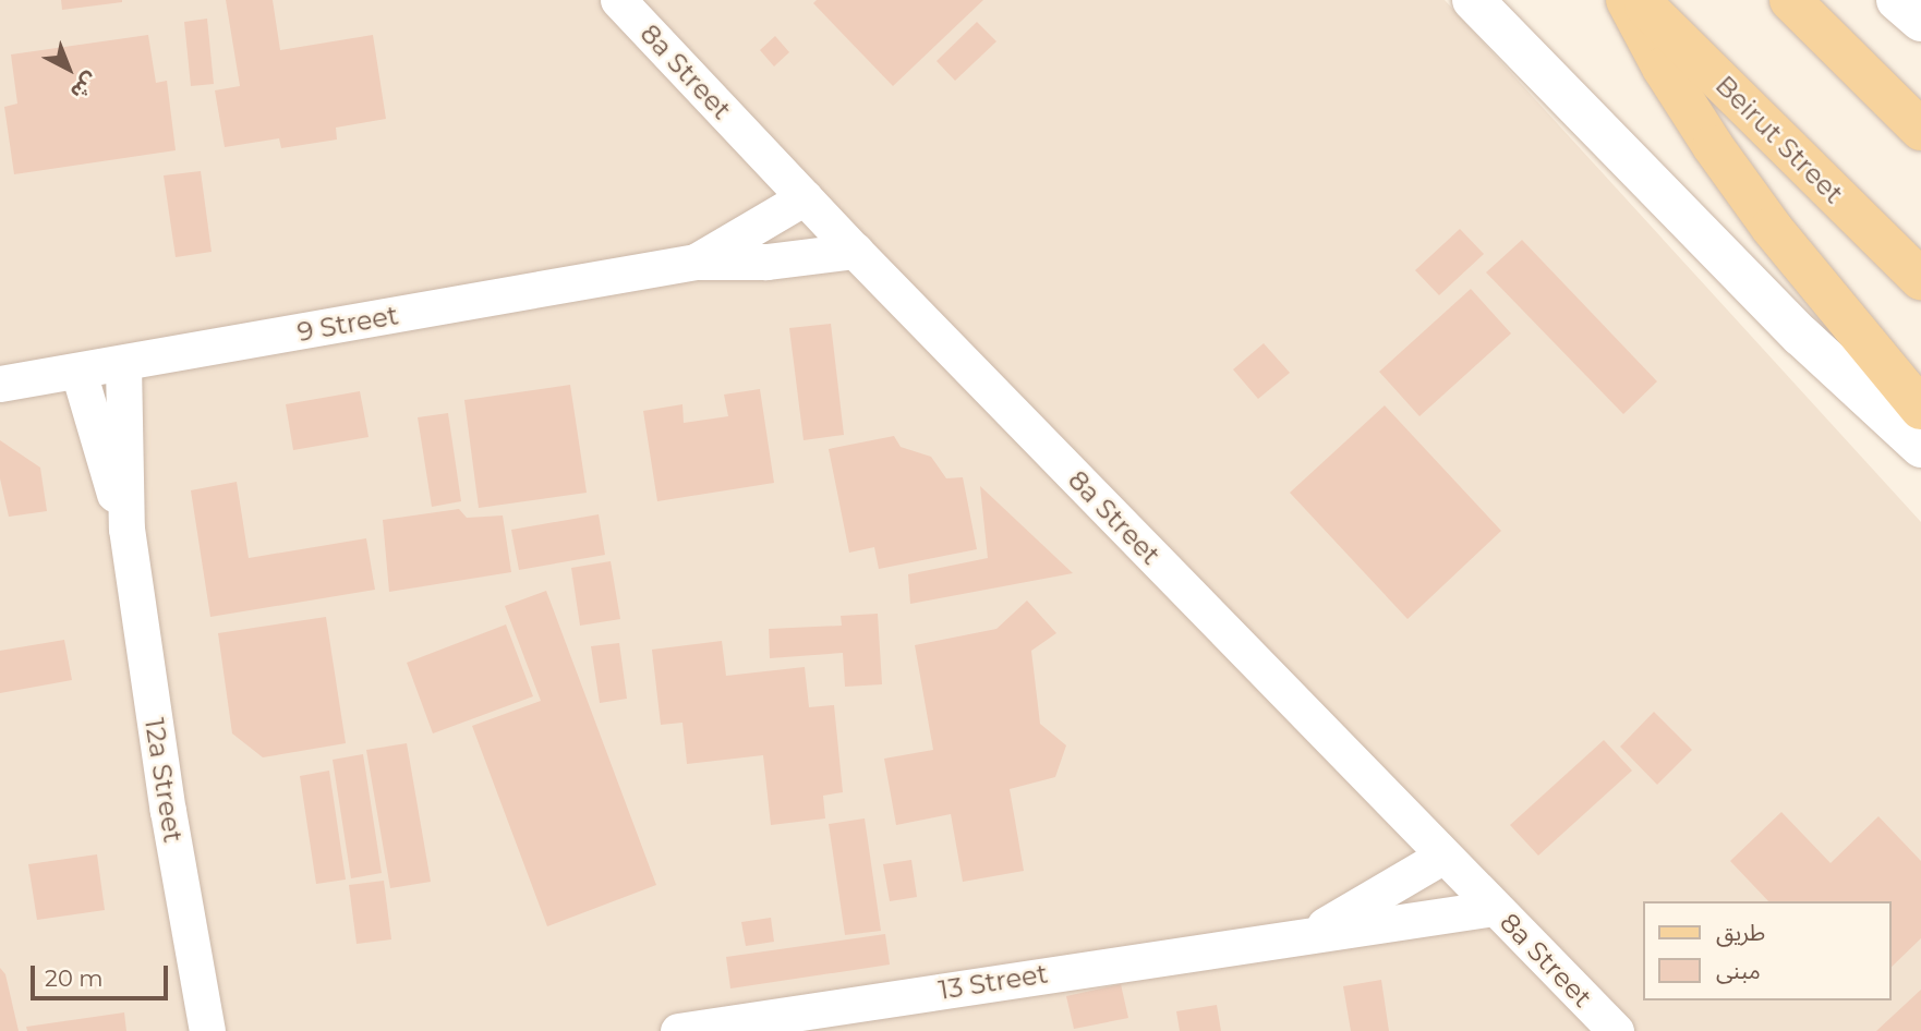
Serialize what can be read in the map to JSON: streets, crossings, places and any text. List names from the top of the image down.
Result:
{
  "streets": {
    "main road": ["Beirut Street"],
    "street": [
      "8a Street",
      "9 Street",
      "12a Street",
      "13 Street"
    ]
  },
  "crossings": [
    ["8a Street", "9 Street"],
    ["8a Street", "13 Street"],
    ["9 Street", "12a Street"]
  ],
  "legend": ["طريق", "مبنى"],
  "scale_bar": "20 m",
  "north": "bottom right"
}
